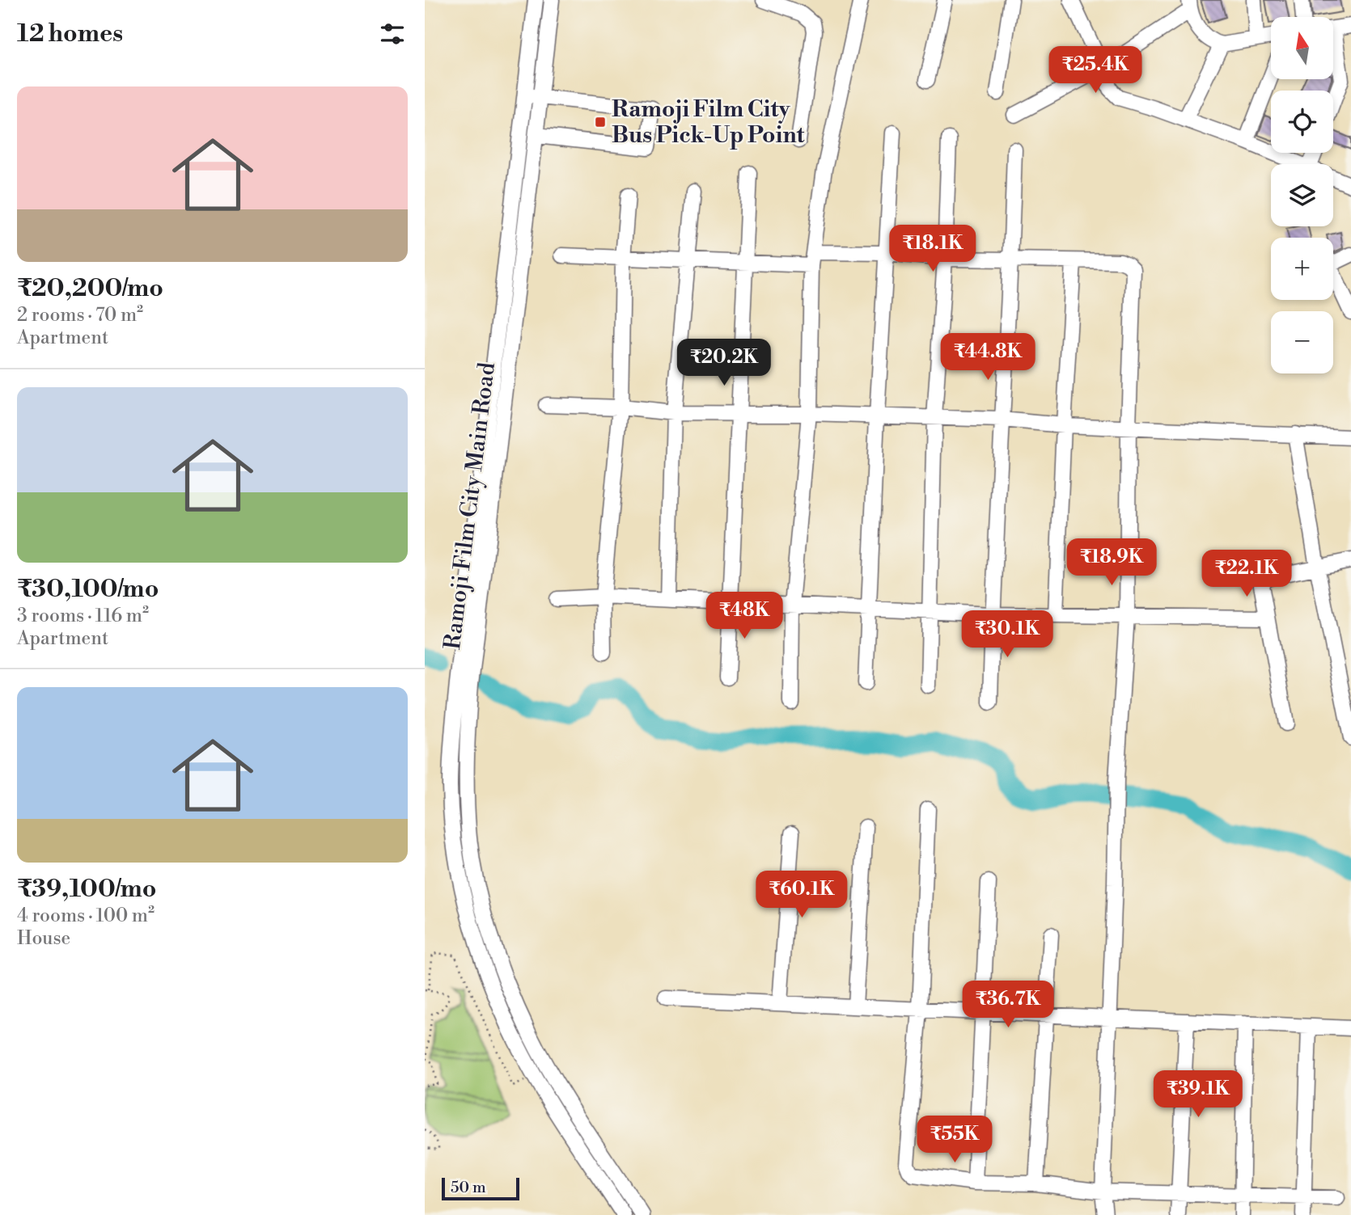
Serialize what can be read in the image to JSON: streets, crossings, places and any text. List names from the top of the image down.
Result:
{
  "streets": {
    "street": ["Ramoji Film City Main Road"]
  },
  "places": {
    "transit": ["Ramoji Film City Bus Pick-Up Point"]
  },
  "scale_bar": "50 m",
  "north": "top",
  "page": {
    "heading": "12 homes",
    "map_buttons": ["+", "−"],
    "price": [
      "₹25.4K",
      "₹18.1K",
      "₹44.8K",
      "₹20.2K",
      "₹18.9K",
      "₹22.1K",
      "₹48K",
      "₹30.1K",
      "₹60.1K",
      "₹36.7K",
      "₹39.1K",
      "₹55K"
    ],
    "list": [
      {
        "name": "₹20,200/mo",
        "note": "2 rooms · 70 m² · Apartment"
      },
      {
        "name": "₹30,100/mo",
        "note": "3 rooms · 116 m² · Apartment"
      },
      {
        "name": "₹39,100/mo",
        "note": "4 rooms · 100 m² · House"
      }
    ],
    "scale": "50 m"
  }
}
